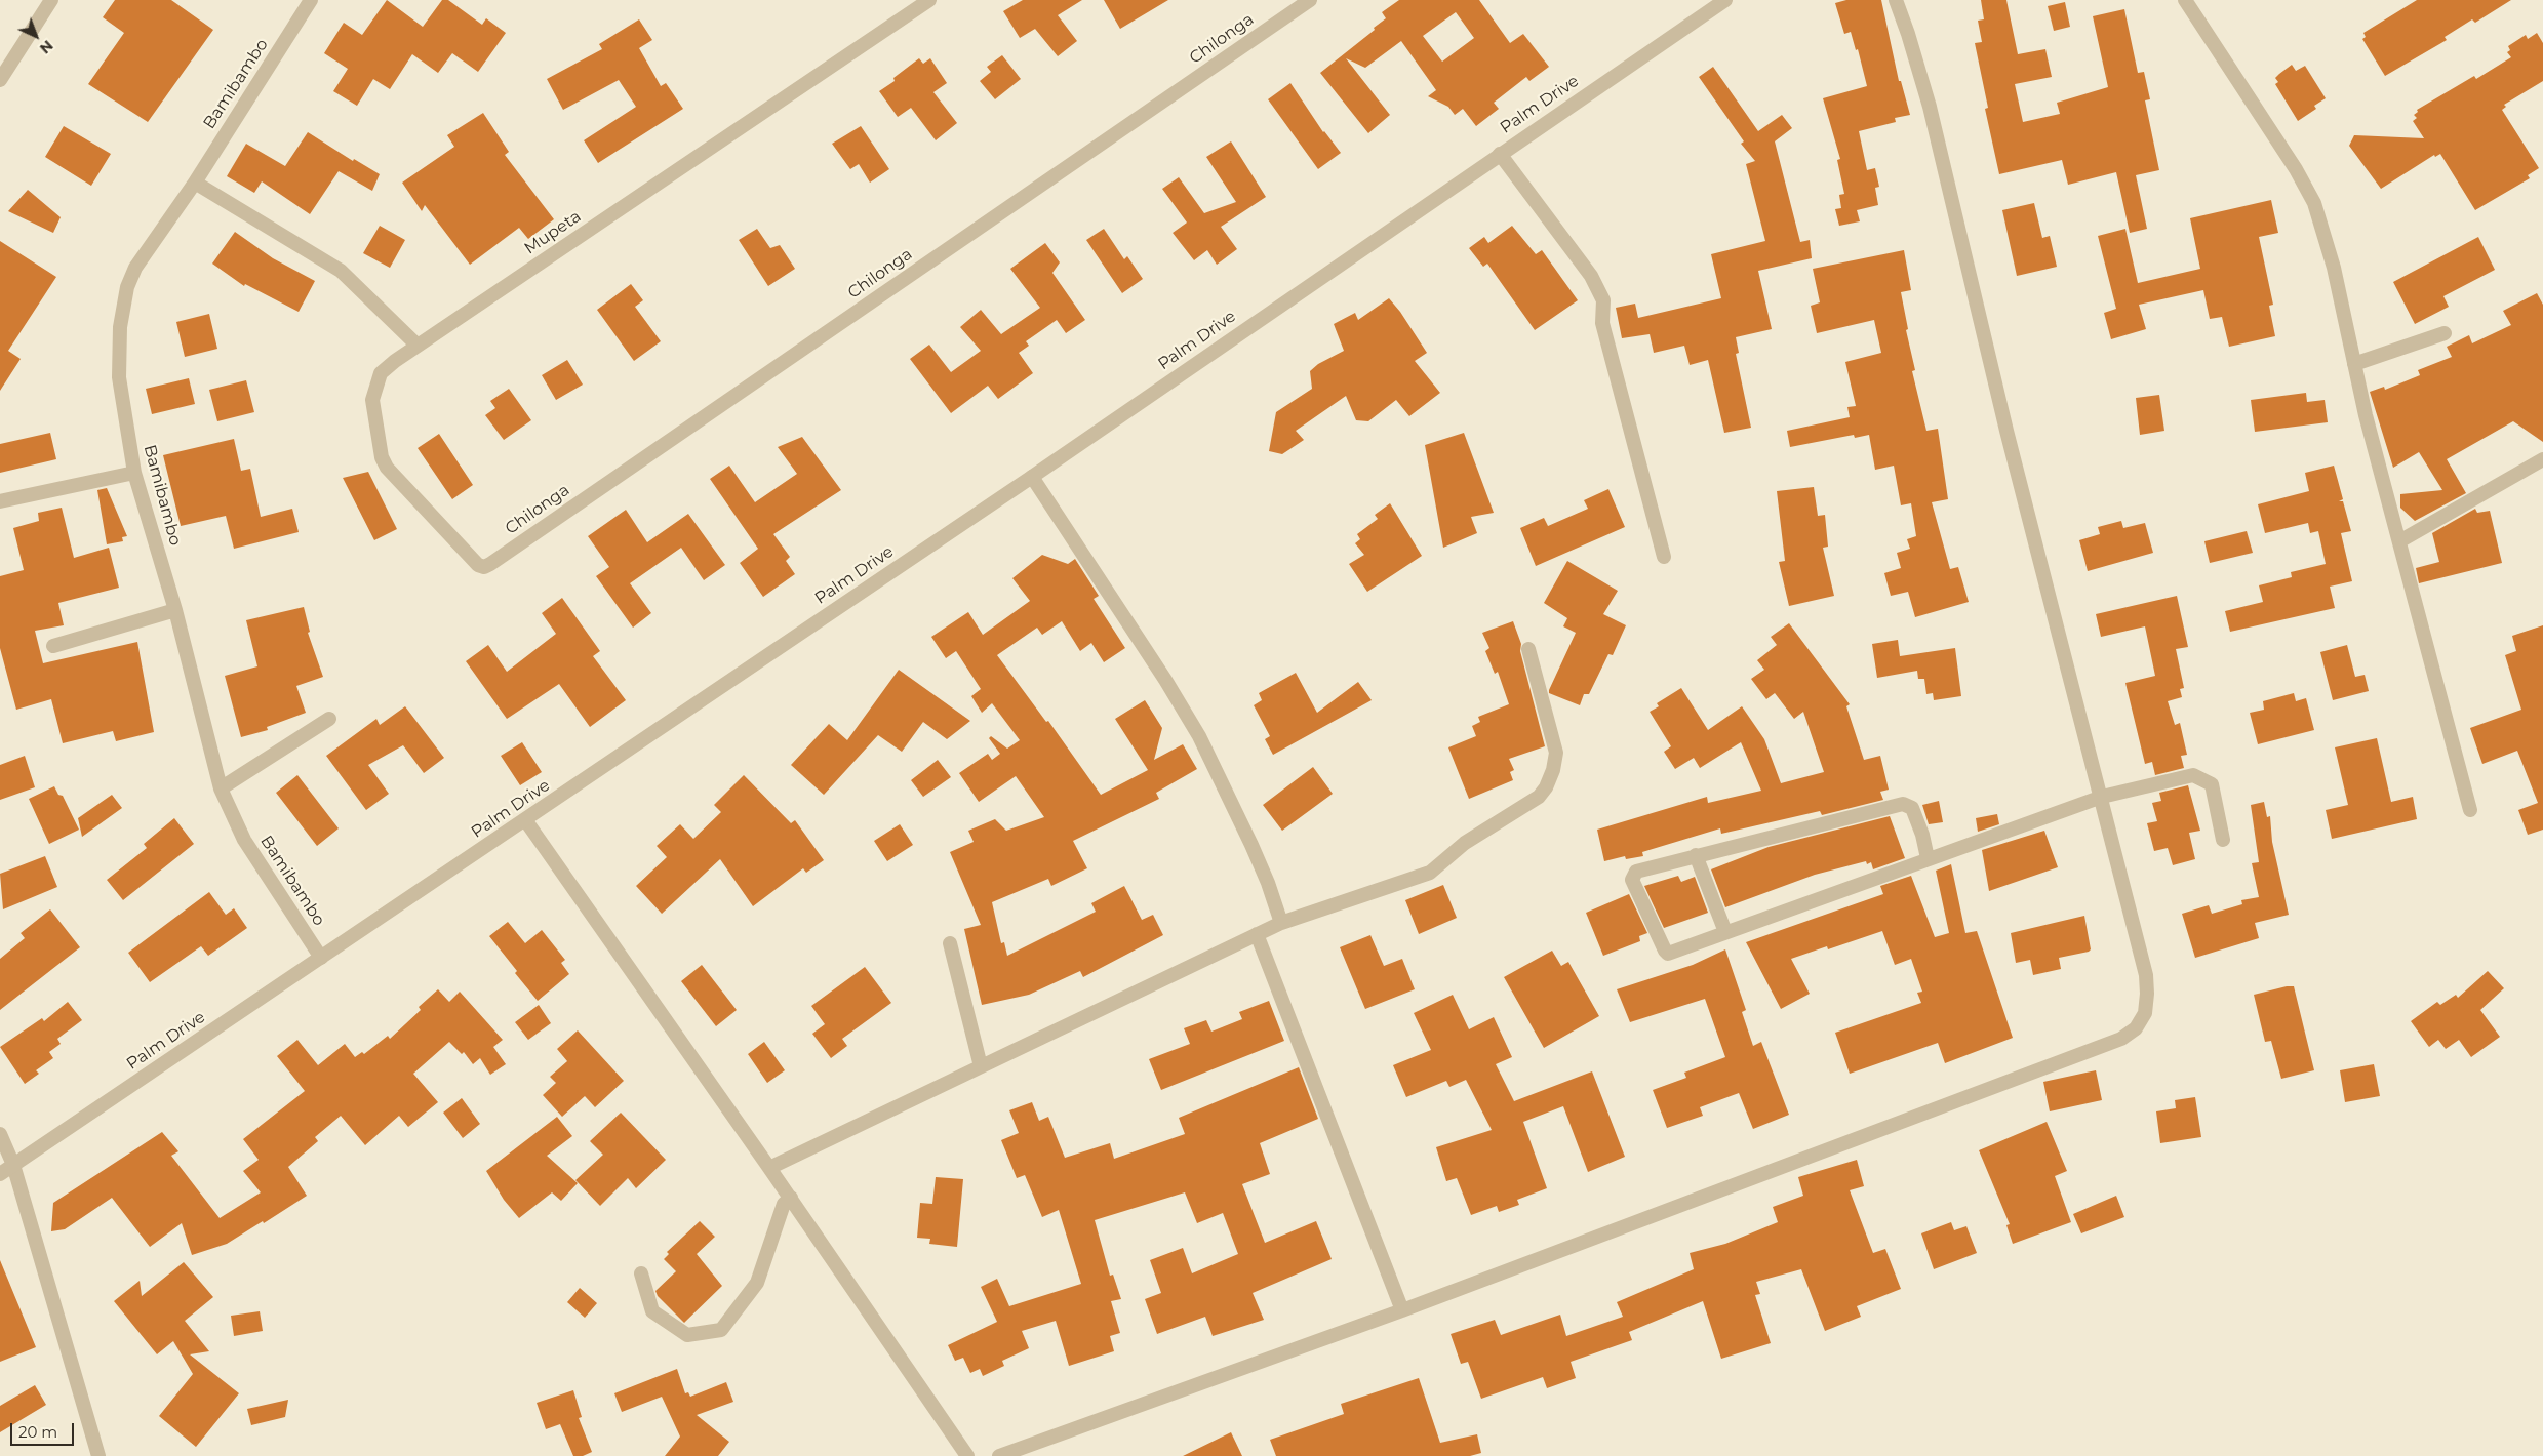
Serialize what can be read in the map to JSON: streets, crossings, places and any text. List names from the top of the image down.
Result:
{
  "streets": {
    "street": [
      "Chilonga",
      "Bamibambo",
      "Palm Drive",
      "Mupeta"
    ]
  },
  "crossings": [
    ["Chilonga", "Mupeta"],
    ["Bamibambo", "Palm Drive"]
  ],
  "scale_bar": "20 m",
  "north": "bottom right"
}
